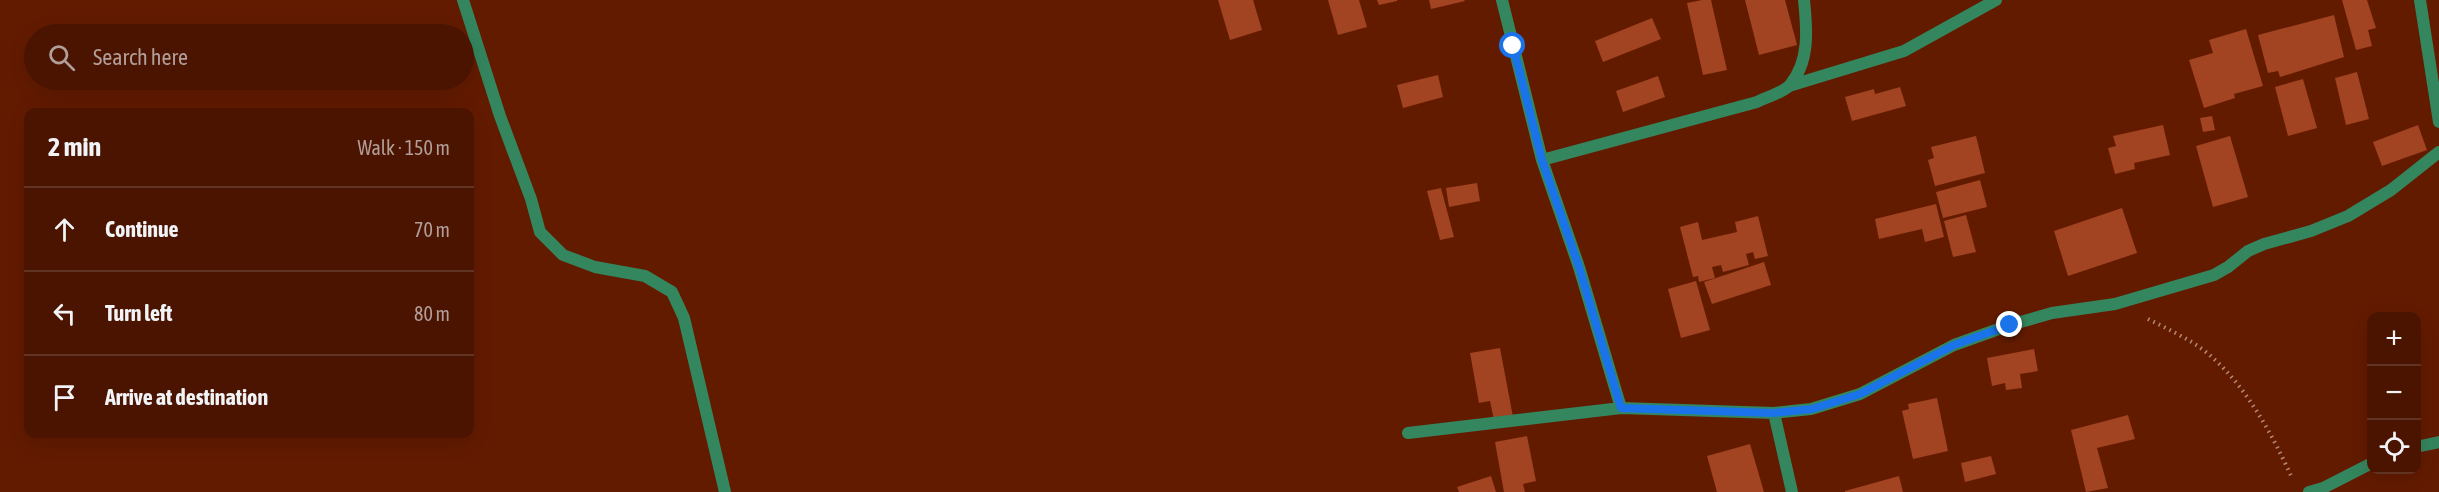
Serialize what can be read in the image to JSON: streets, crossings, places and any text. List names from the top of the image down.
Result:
{
  "page": {
    "search": "Search here",
    "heading": ["2 min", "Walk · 150 m"],
    "list": [
      ["Continue", "70 m"],
      ["Turn left", "80 m"],
      "Arrive at destination"
    ],
    "map_buttons": ["+", "−"]
  }
}
